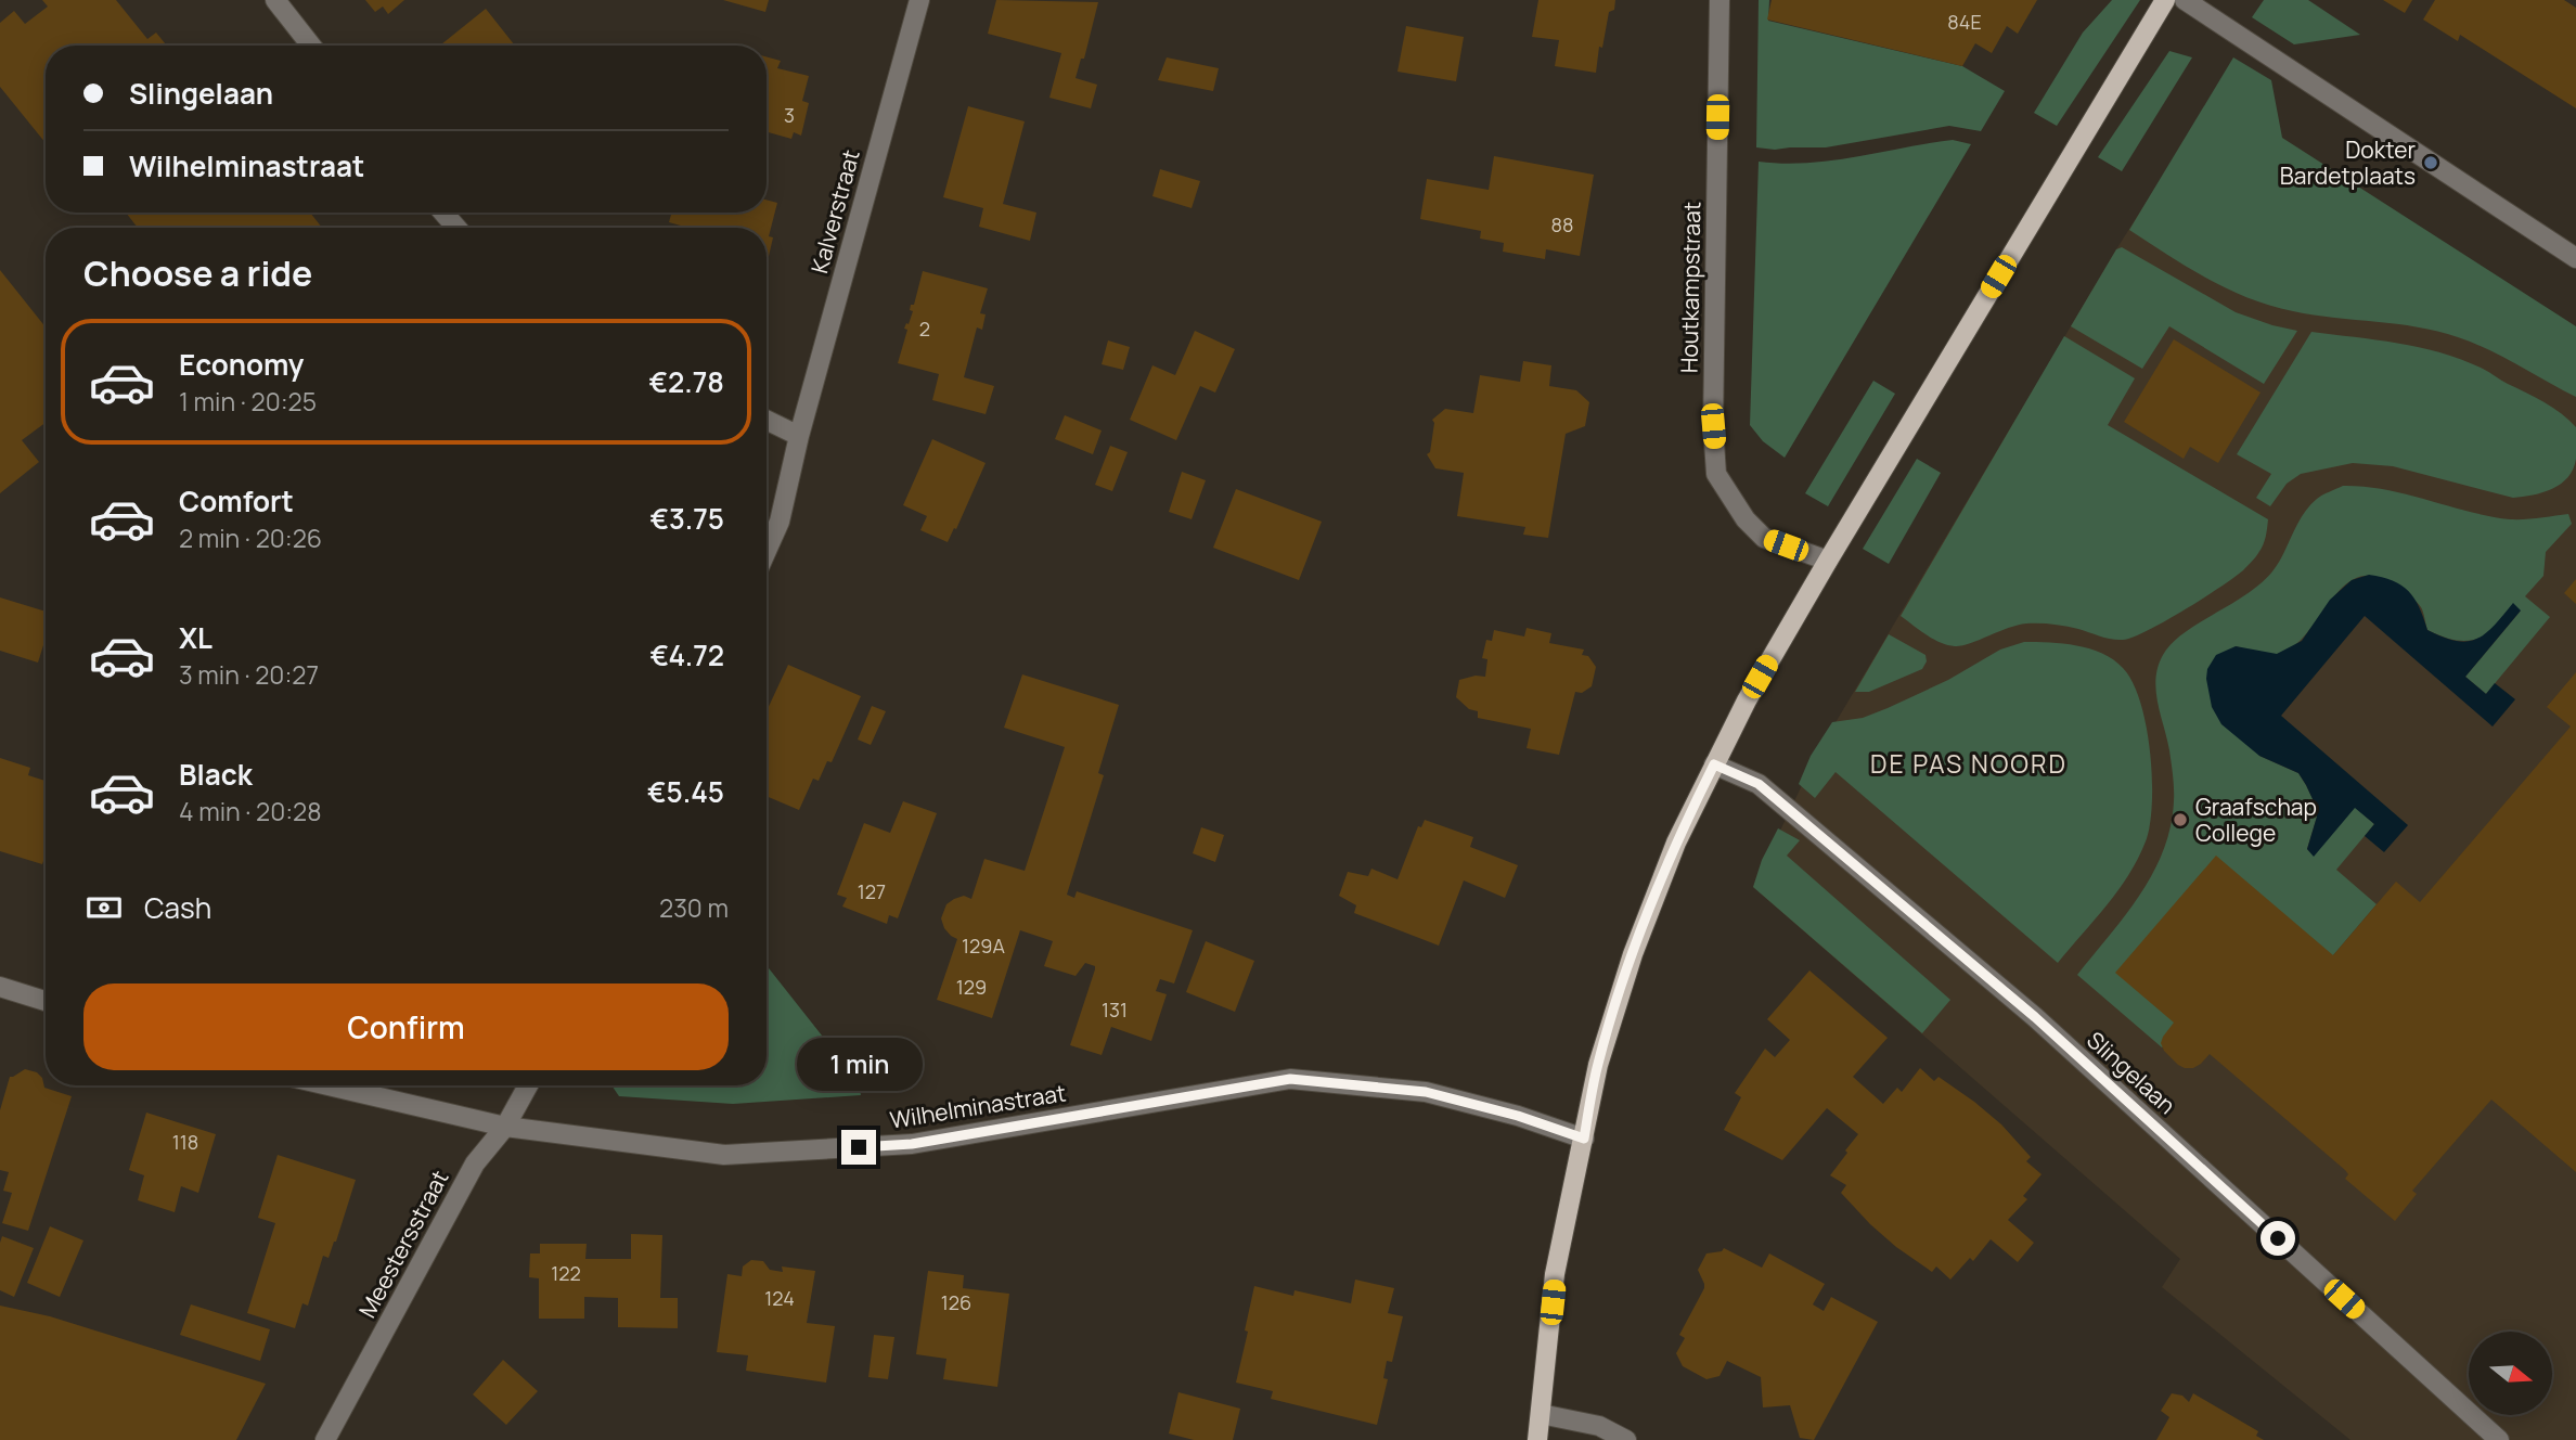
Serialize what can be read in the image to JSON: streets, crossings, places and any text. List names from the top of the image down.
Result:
{
  "streets": {
    "street": [
      "Kalverstraat",
      "Houtkampstraat",
      "Slingelaan",
      "Wilhelminastraat",
      "Meestersstraat"
    ]
  },
  "crossings": [
    ["Wilhelminastraat", "Meestersstraat"]
  ],
  "districts": ["DE PAS NOORD"],
  "places": ["Dokter Bardetplaats", "Graafschap College"],
  "house_numbers": [
    "84E",
    "3",
    "88",
    "2",
    "127",
    "129A",
    "129",
    "131",
    "118",
    "122",
    "124",
    "126"
  ],
  "north": "right",
  "page": {
    "banner": ["Slingelaan", "Wilhelminastraat"],
    "heading": "Choose a ride",
    "list": [
      {
        "name": "Economy",
        "note": "1 min · 20:25",
        "value": "€2.78"
      },
      {
        "name": "Comfort",
        "note": "2 min · 20:26",
        "value": "€3.75"
      },
      {
        "name": "XL",
        "note": "3 min · 20:27",
        "value": "€4.72"
      },
      {
        "name": "Black",
        "note": "4 min · 20:28",
        "value": "€5.45"
      }
    ],
    "pay": ["Cash", "230 m"],
    "buttons": "Confirm",
    "bubble": "1 min"
  }
}
